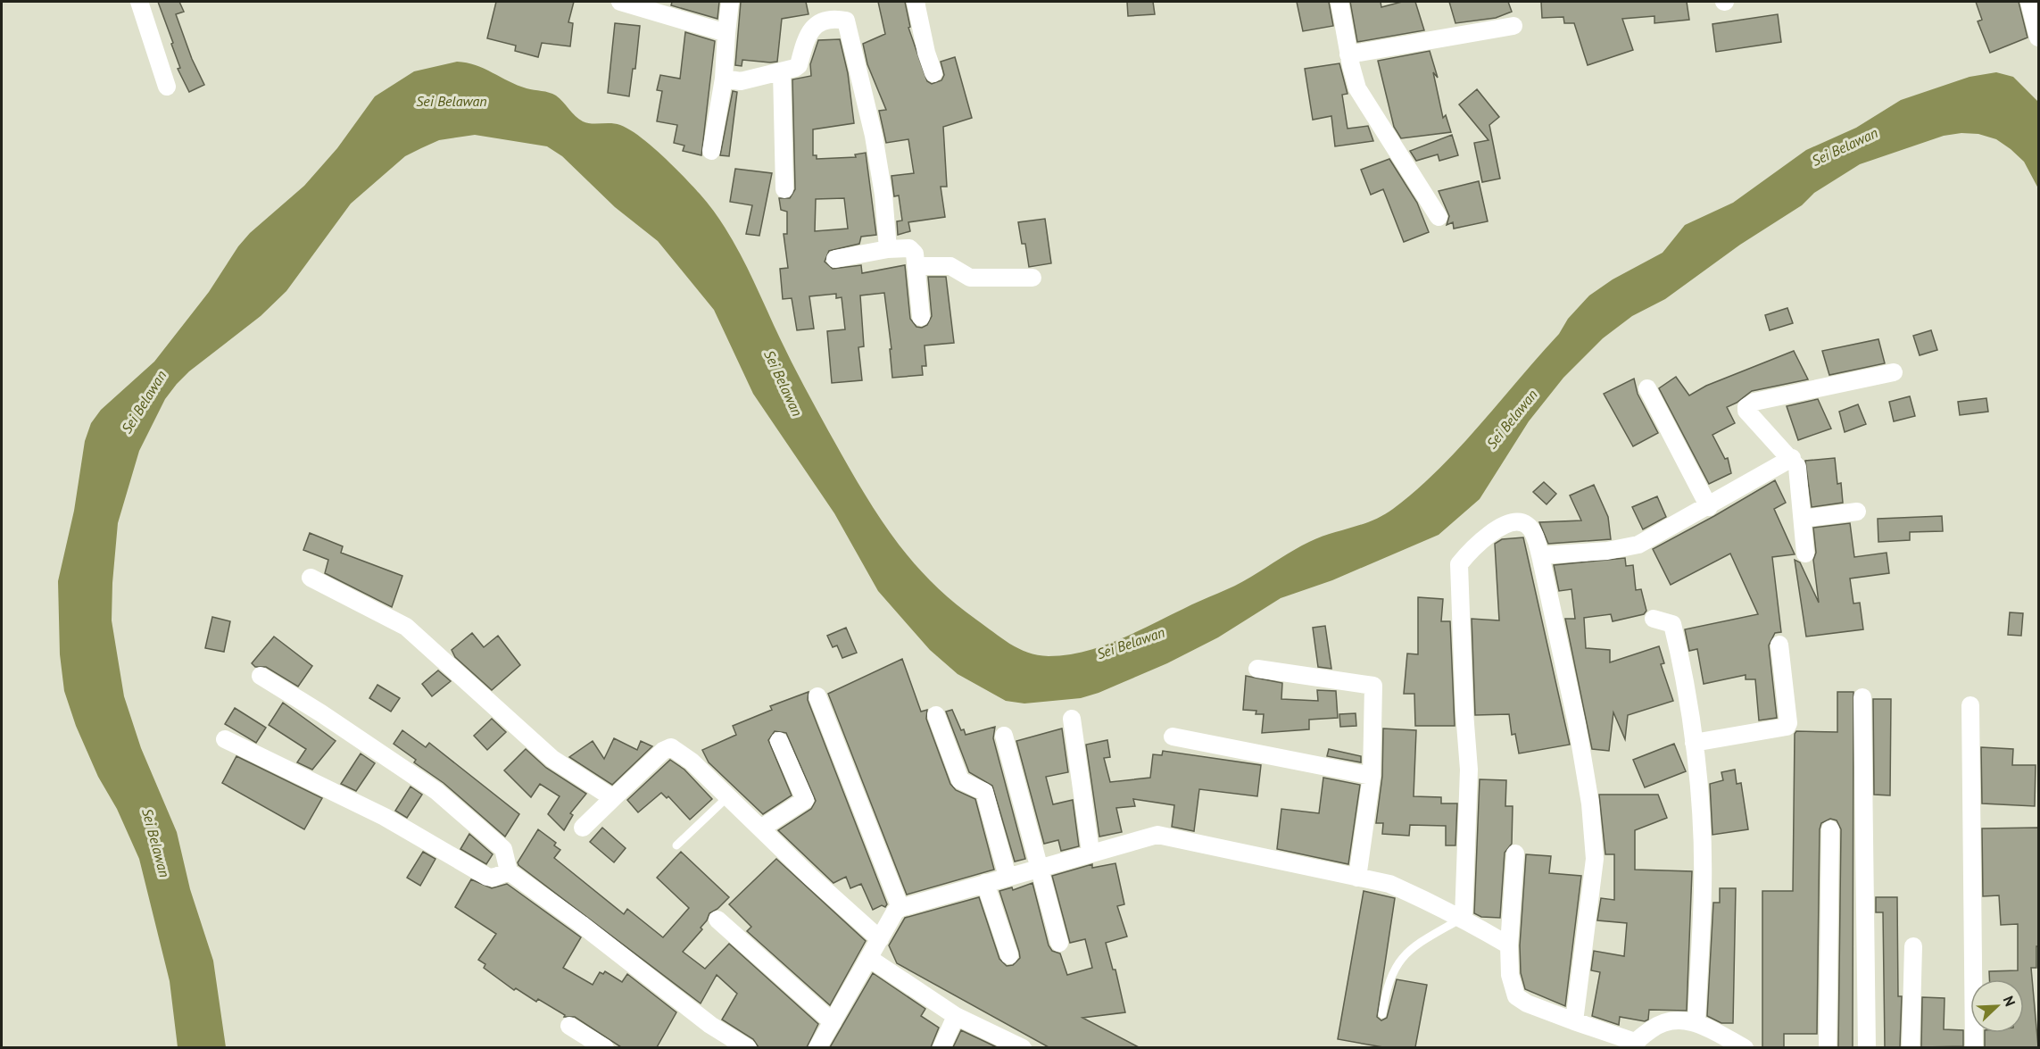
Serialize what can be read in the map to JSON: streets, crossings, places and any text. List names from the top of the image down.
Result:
{
  "water": ["Sei Belawan"],
  "north": "top right"
}
